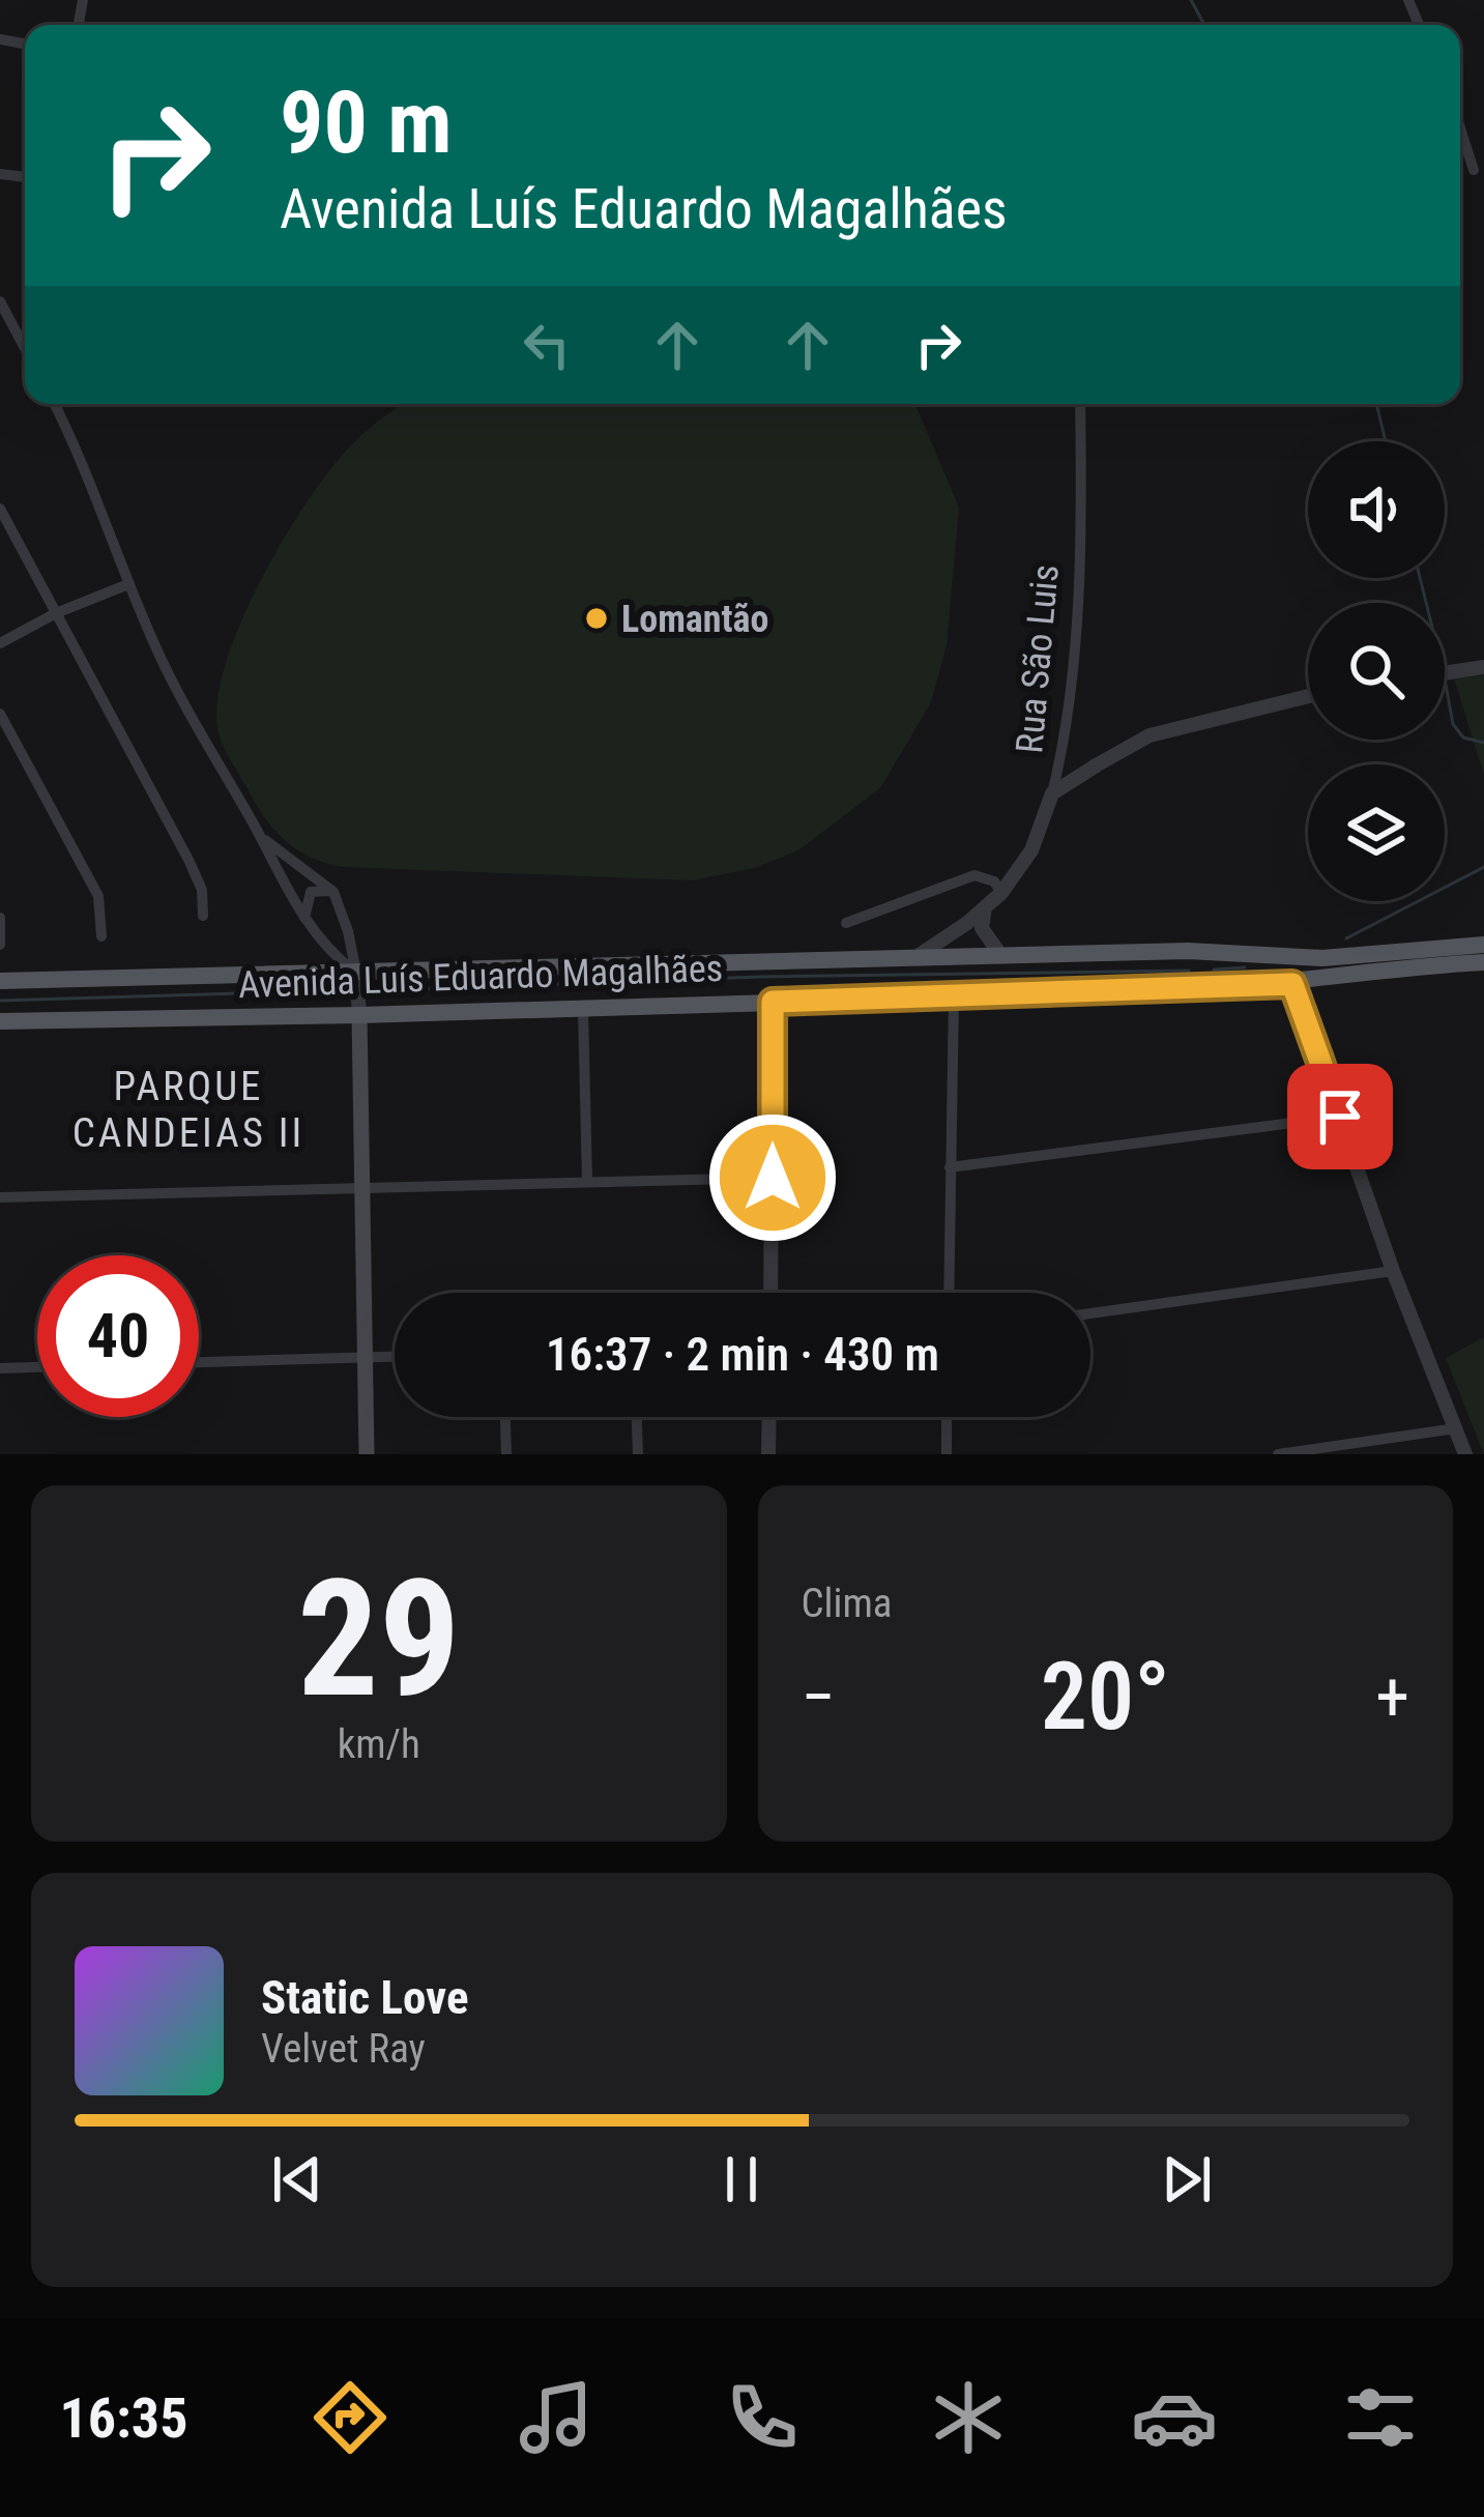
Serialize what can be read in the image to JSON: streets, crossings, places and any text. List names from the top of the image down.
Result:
{
  "streets": {
    "main road": ["Avenida Luís Eduardo Magalhães"],
    "street": ["Rua São Luis"]
  },
  "crossings": [
    ["Rua São Luis", "Avenida Luís Eduardo Magalhães"]
  ],
  "districts": ["PARQUE CANDEIAS II"],
  "places": ["Lomantão"],
  "page": {
    "turn": ["90 m", "Avenida Luís Eduardo Magalhães"],
    "limit": "40",
    "trip": "16:37 · 2 min · 430 m",
    "tile": [
      ["29", "km/h"],
      "Clima"
    ],
    "heat": ["−", "20°", "+"],
    "song": ["Static Love", "Velvet Ray"],
    "tabs": "16:35"
  }
}
